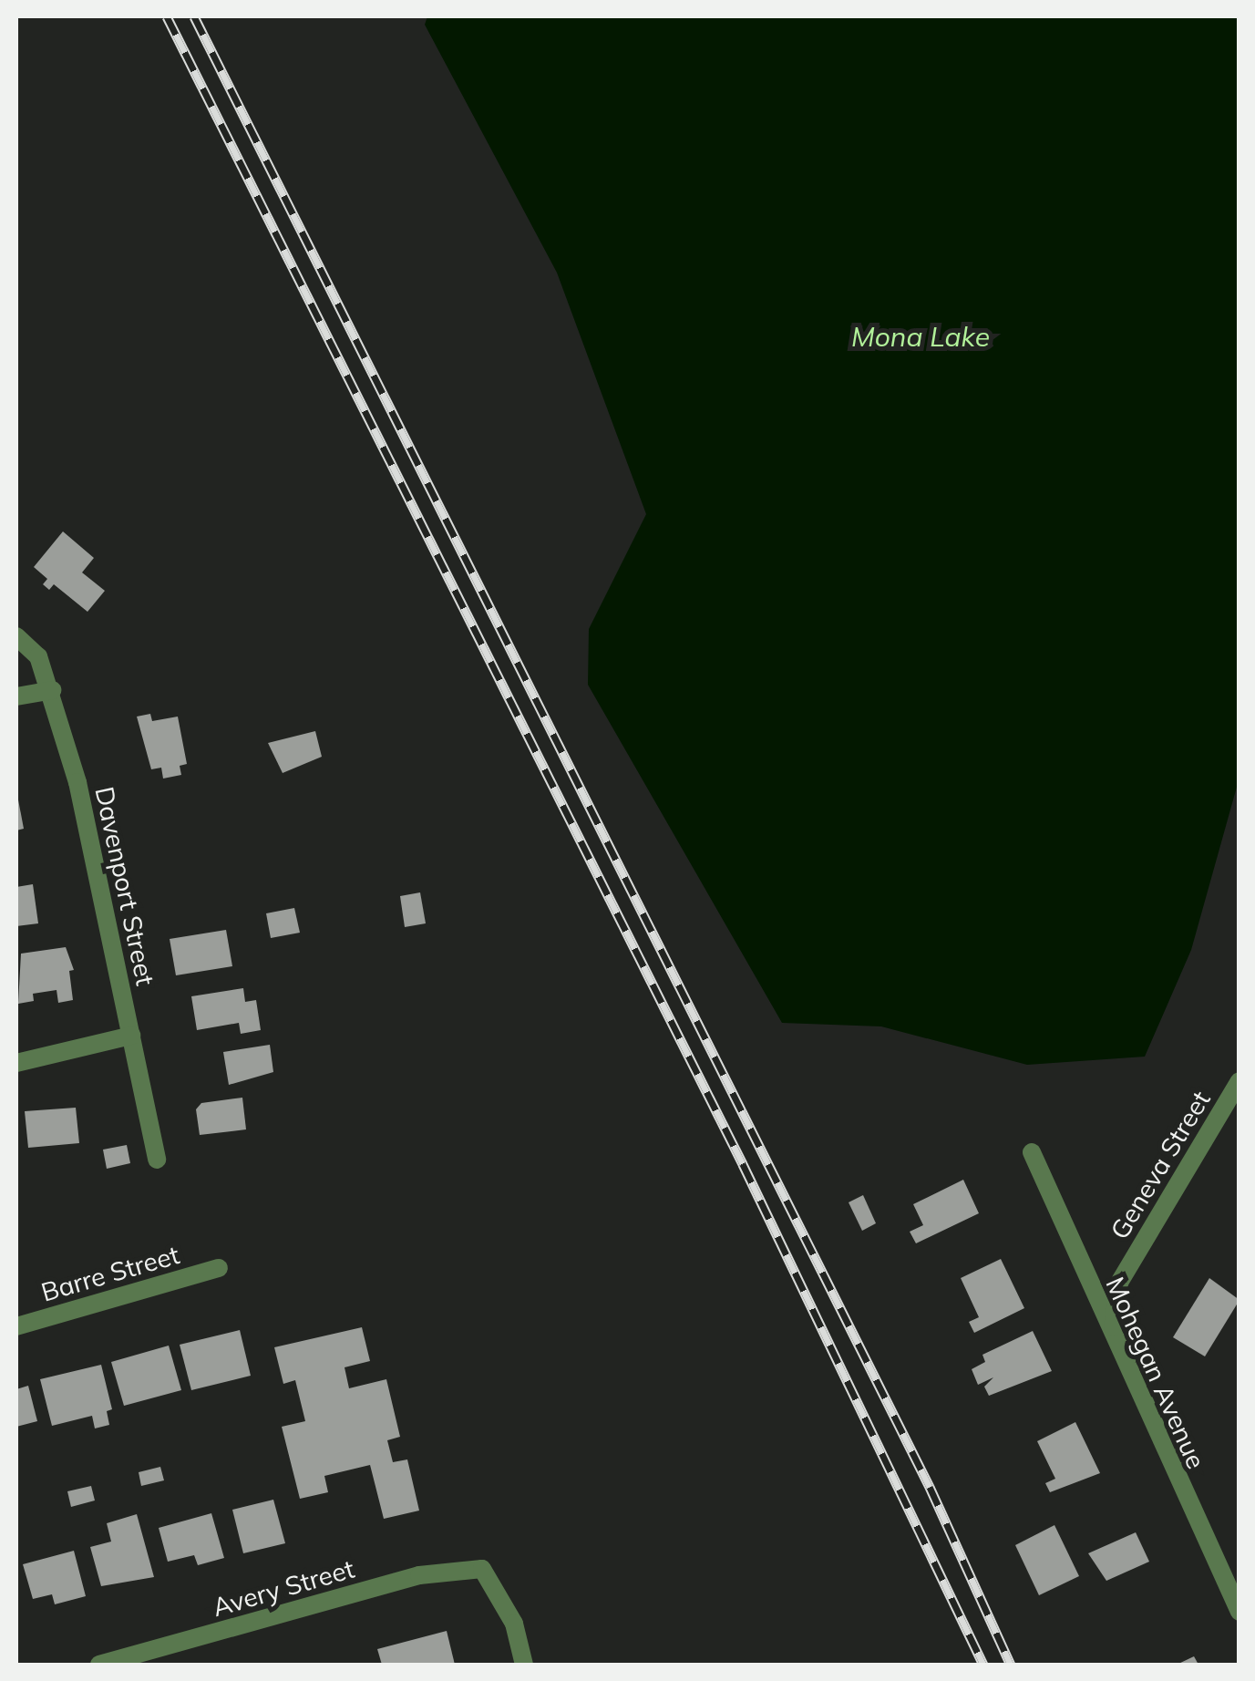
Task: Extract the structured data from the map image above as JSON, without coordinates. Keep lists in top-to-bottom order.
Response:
{
  "streets": {
    "street": [
      "Davenport Street",
      "Geneva Street",
      "Barre Street",
      "Mohegan Avenue",
      "Avery Street"
    ]
  },
  "crossings": [
    ["Geneva Street", "Mohegan Avenue"]
  ],
  "water": ["Mona Lake"]
}
